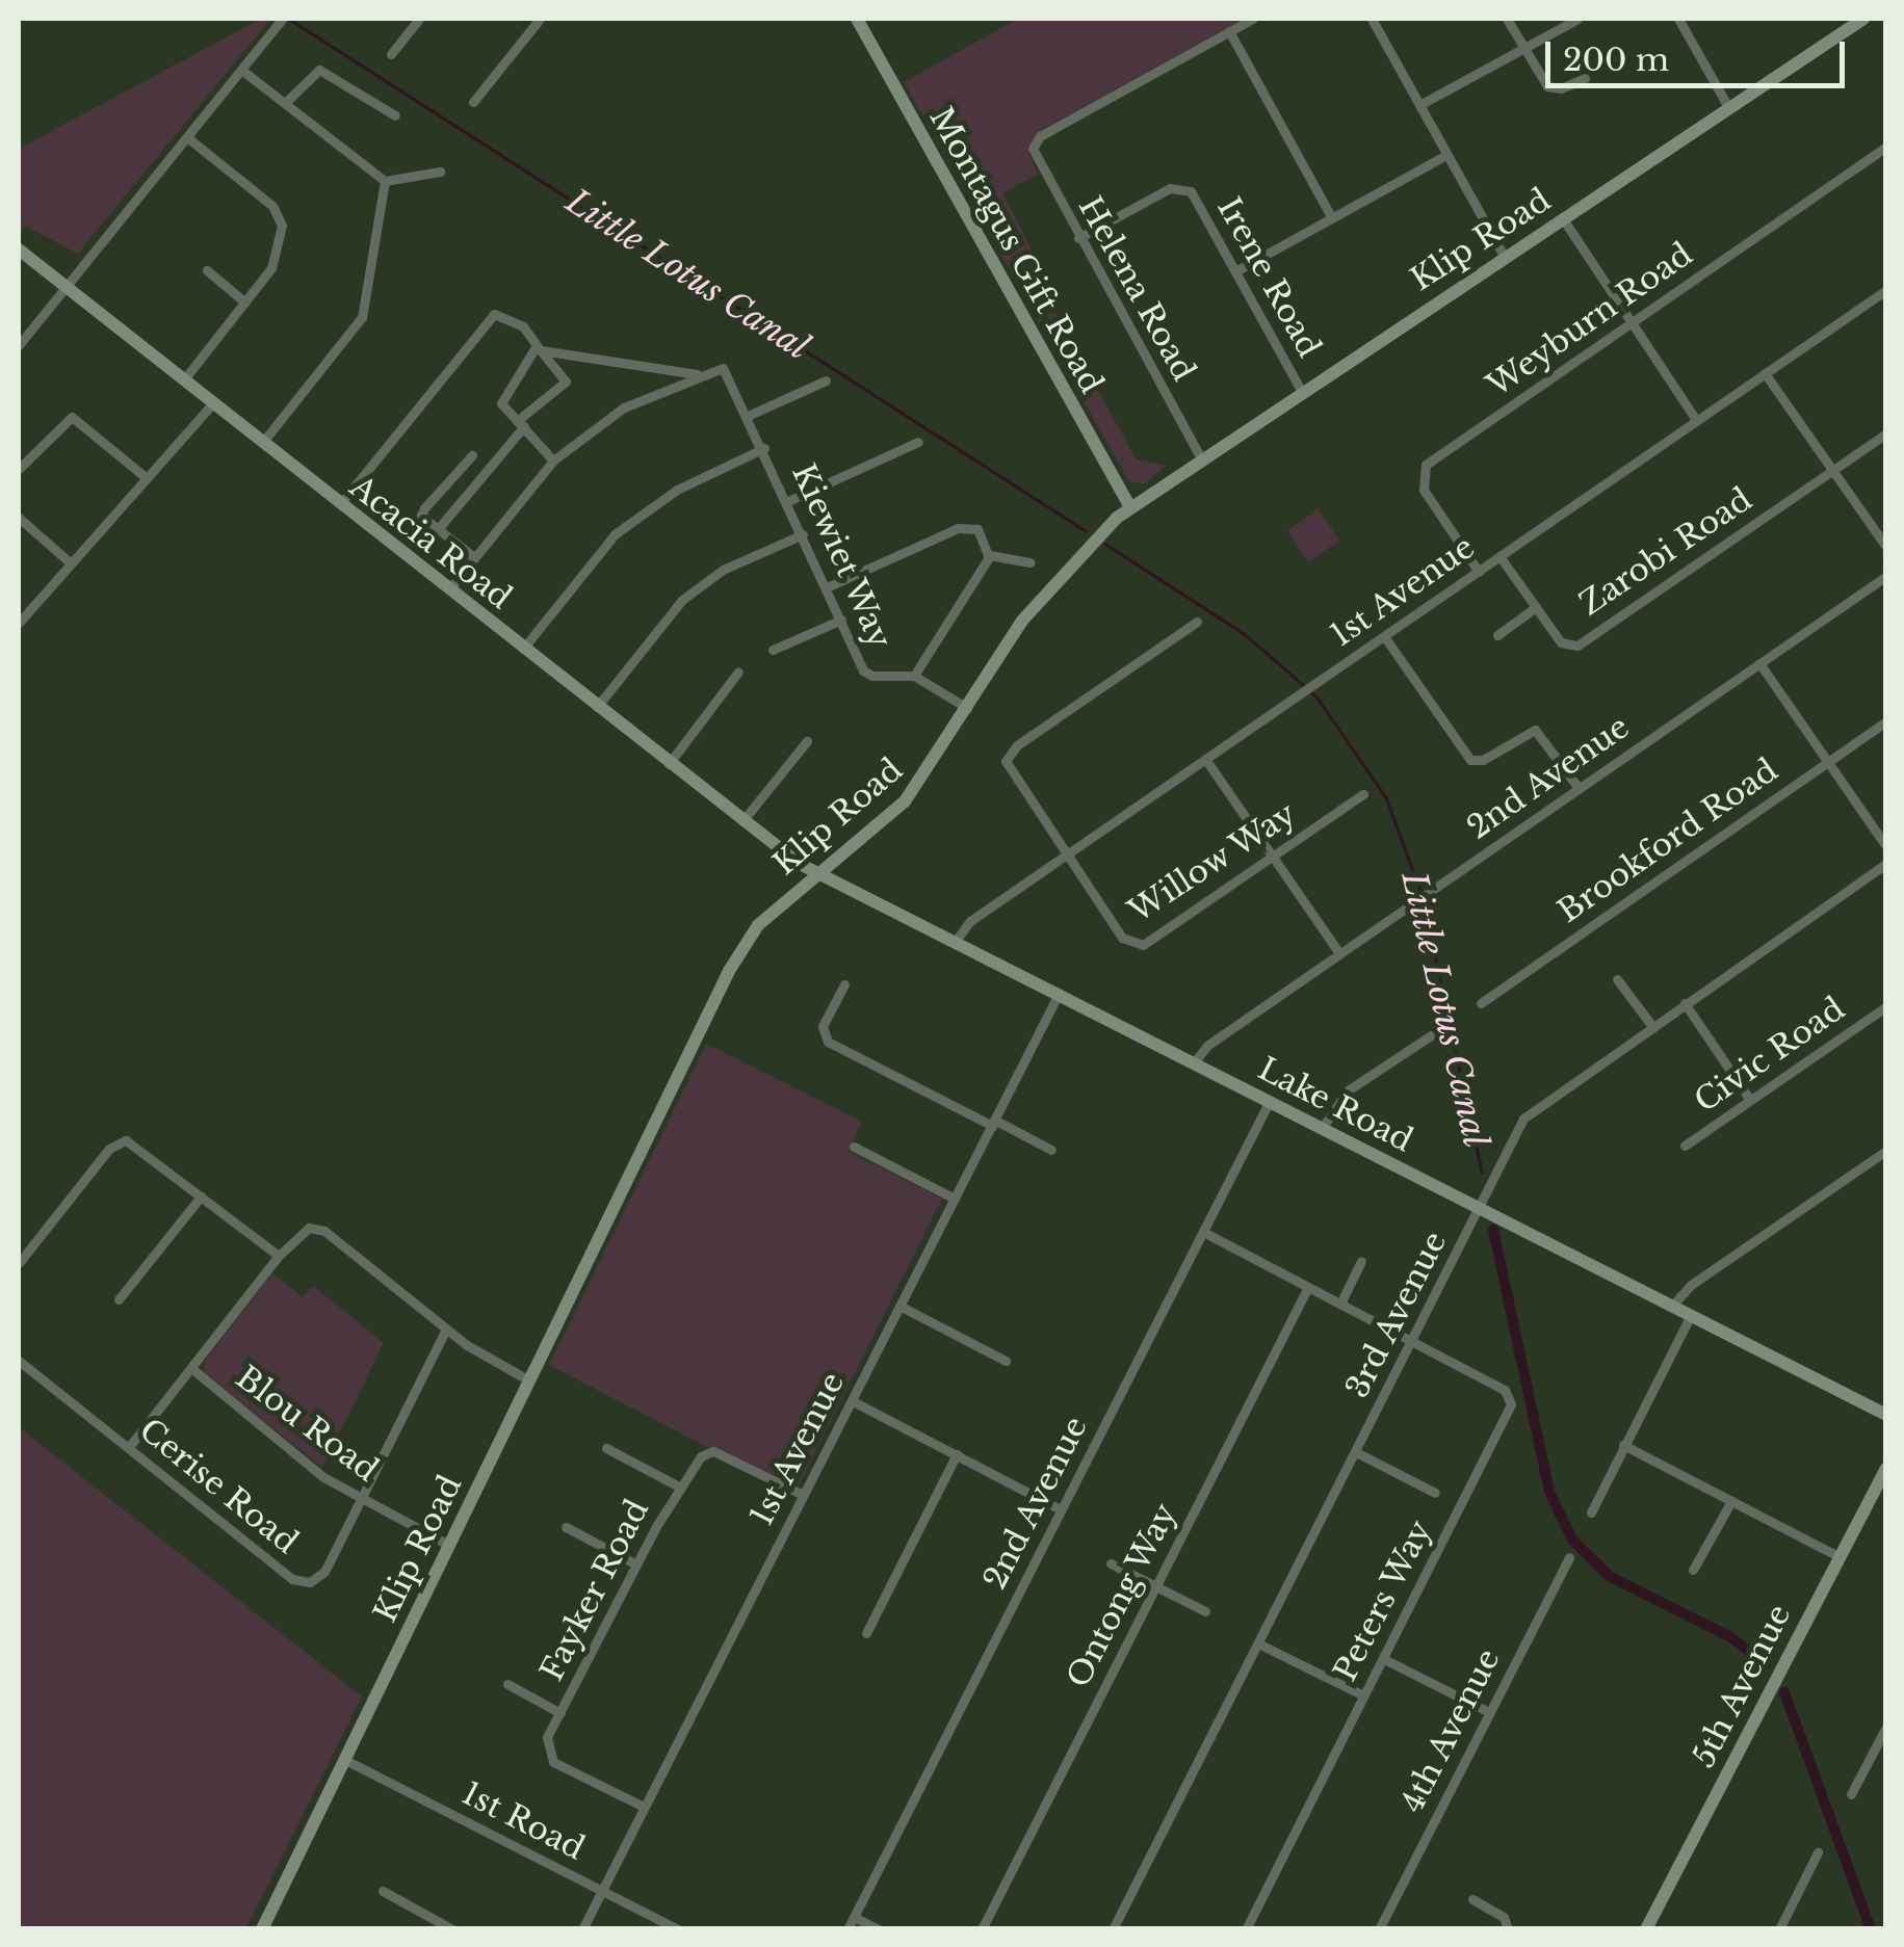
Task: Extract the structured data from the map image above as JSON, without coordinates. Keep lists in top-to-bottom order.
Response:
{
  "streets": {
    "street": [
      "Klip Road",
      "Montagus Gift Road",
      "Irene Road",
      "Helena Road",
      "Weyburn Road",
      "Acacia Road",
      "Zarobi Road",
      "Kiewiet Way",
      "1st Avenue",
      "2nd Avenue",
      "Brookford Road",
      "Willow Way",
      "Civic Road",
      "Lake Road",
      "3rd Avenue",
      "Blou Road",
      "Cerise Road",
      "Fayker Road",
      "Ontong Way",
      "Peters Way",
      "5th Avenue",
      "4th Avenue",
      "1st Road"
    ]
  },
  "crossings": [
    ["Klip Road", "Montagus Gift Road"],
    ["Klip Road", "Irene Road"],
    ["Klip Road", "Helena Road"],
    ["Klip Road", "Acacia Road"],
    ["Klip Road", "Kiewiet Way"],
    ["Klip Road", "Lake Road"],
    ["Klip Road", "Blou Road"],
    ["Klip Road", "1st Road"],
    ["Irene Road", "Helena Road"],
    ["Weyburn Road", "1st Avenue"],
    ["Acacia Road", "Lake Road"],
    ["Zarobi Road", "1st Avenue"],
    ["1st Avenue", "Willow Way"],
    ["1st Avenue", "Lake Road"],
    ["1st Avenue", "Fayker Road"],
    ["1st Avenue", "1st Road"],
    ["2nd Avenue", "Lake Road"],
    ["Lake Road", "3rd Avenue"],
    ["3rd Avenue", "Peters Way"],
    ["Blou Road", "Cerise Road"]
  ],
  "water": ["Little Lotus Canal"],
  "scale_bar": "200 m"
}
